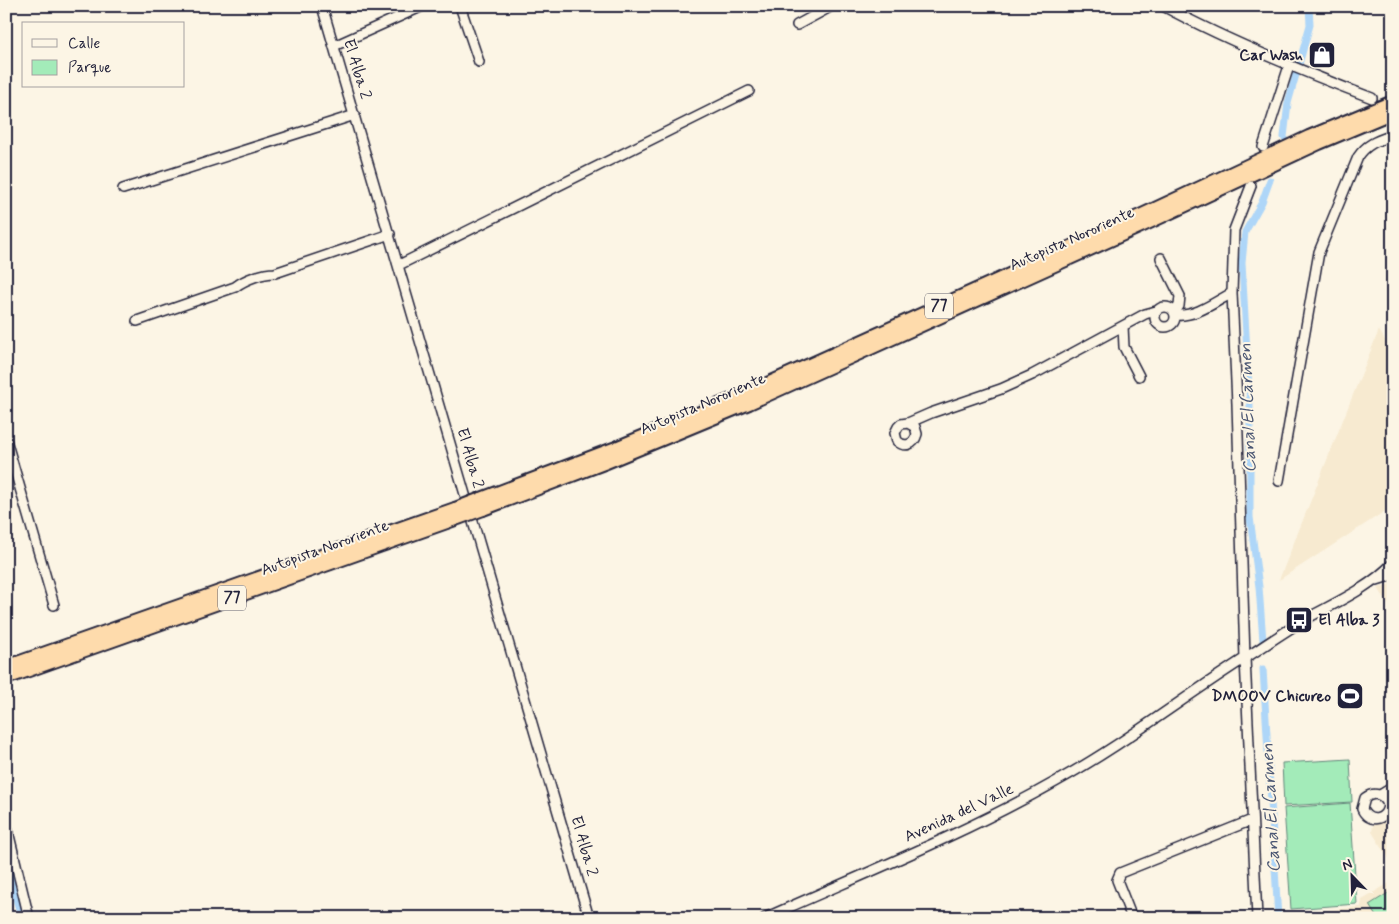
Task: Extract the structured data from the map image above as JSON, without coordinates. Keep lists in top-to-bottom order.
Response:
{
  "streets": {
    "highway": ["Autopista Nororiente", "77"],
    "street": ["El Alba 2", "Avenida del Valle"]
  },
  "water": ["Canal El Carmen"],
  "places": {
    "shop": ["Car Wash"],
    "bus stop": ["El Alba 3"],
    "sports": ["DMOOV Chicureo"]
  },
  "legend": ["Calle", "Parque"],
  "north": "top left"
}
